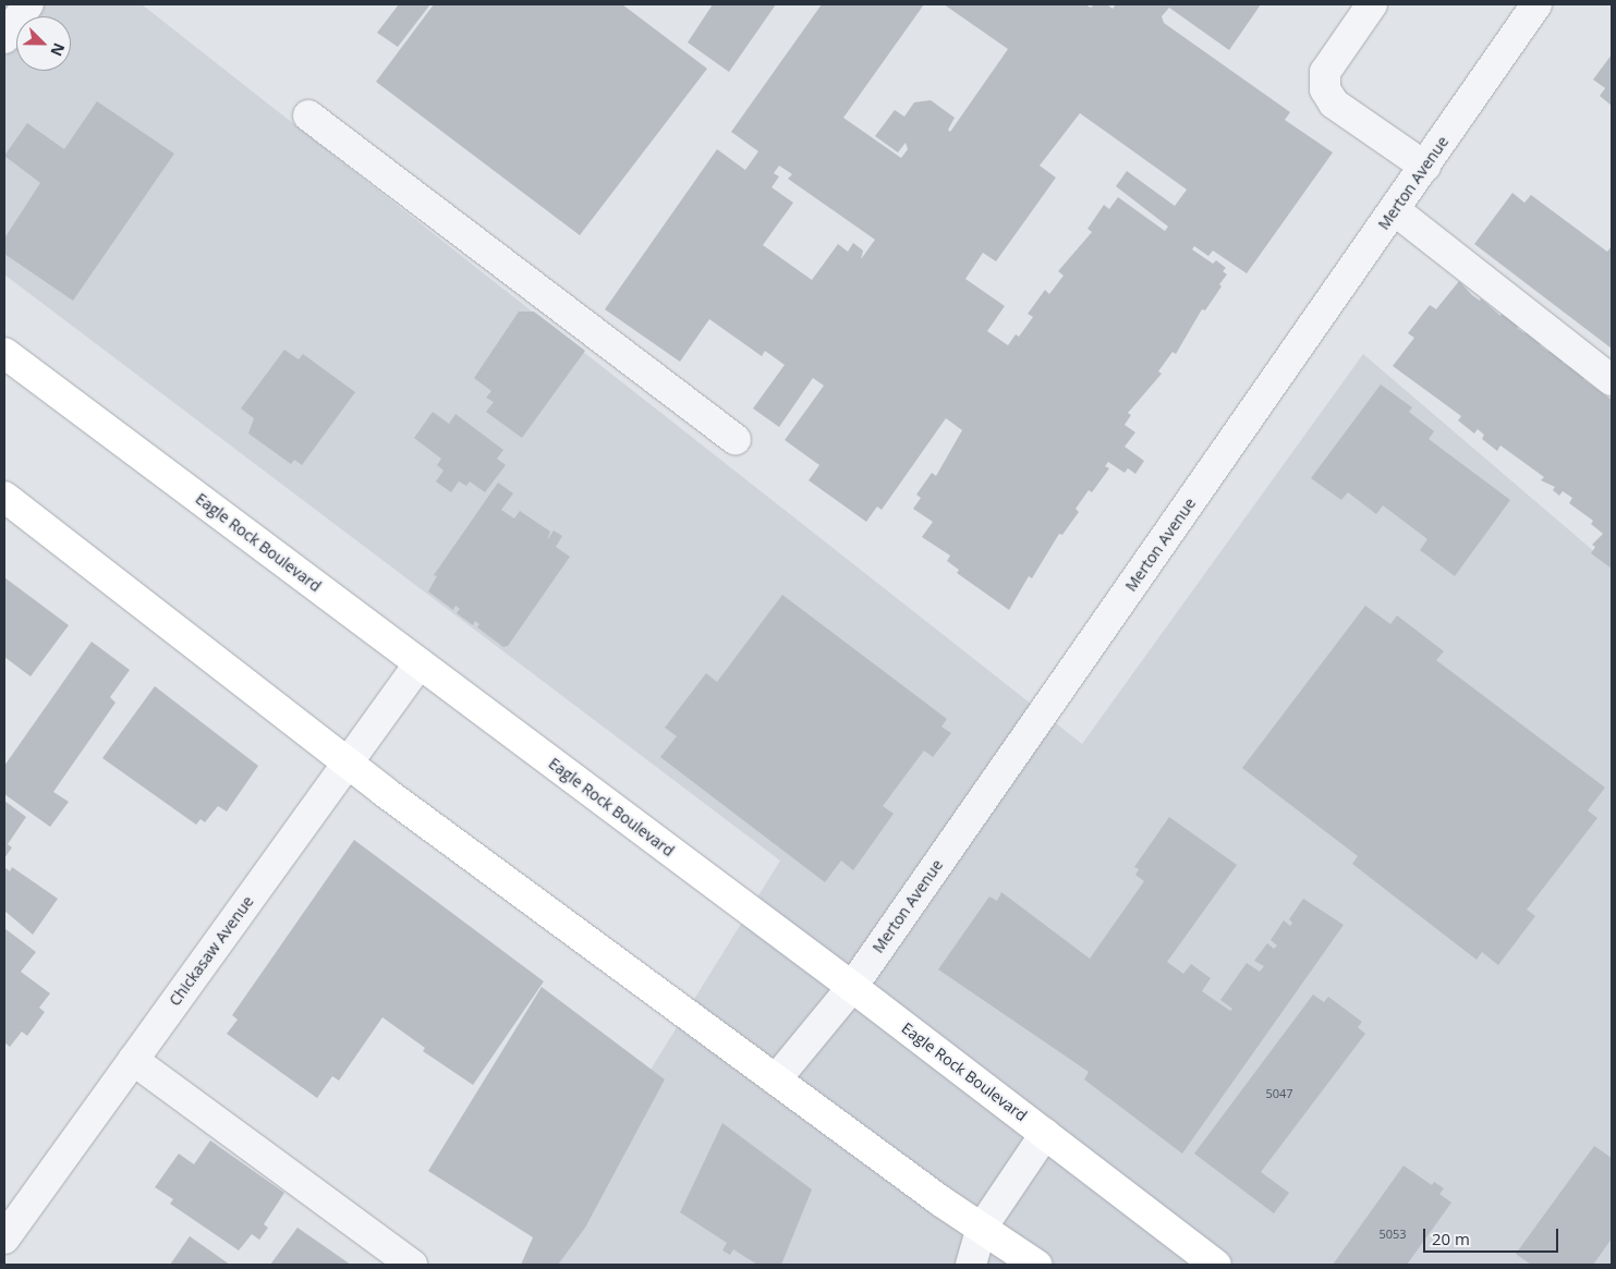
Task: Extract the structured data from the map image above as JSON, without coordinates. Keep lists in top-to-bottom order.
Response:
{
  "streets": {
    "main road": ["Eagle Rock Boulevard"],
    "street": ["Merton Avenue", "Chickasaw Avenue"]
  },
  "crossings": [
    ["Merton Avenue", "Eagle Rock Boulevard"],
    ["Eagle Rock Boulevard", "Chickasaw Avenue"]
  ],
  "house_numbers": ["5047", "5053"],
  "scale_bar": "20 m",
  "north": "bottom right"
}
